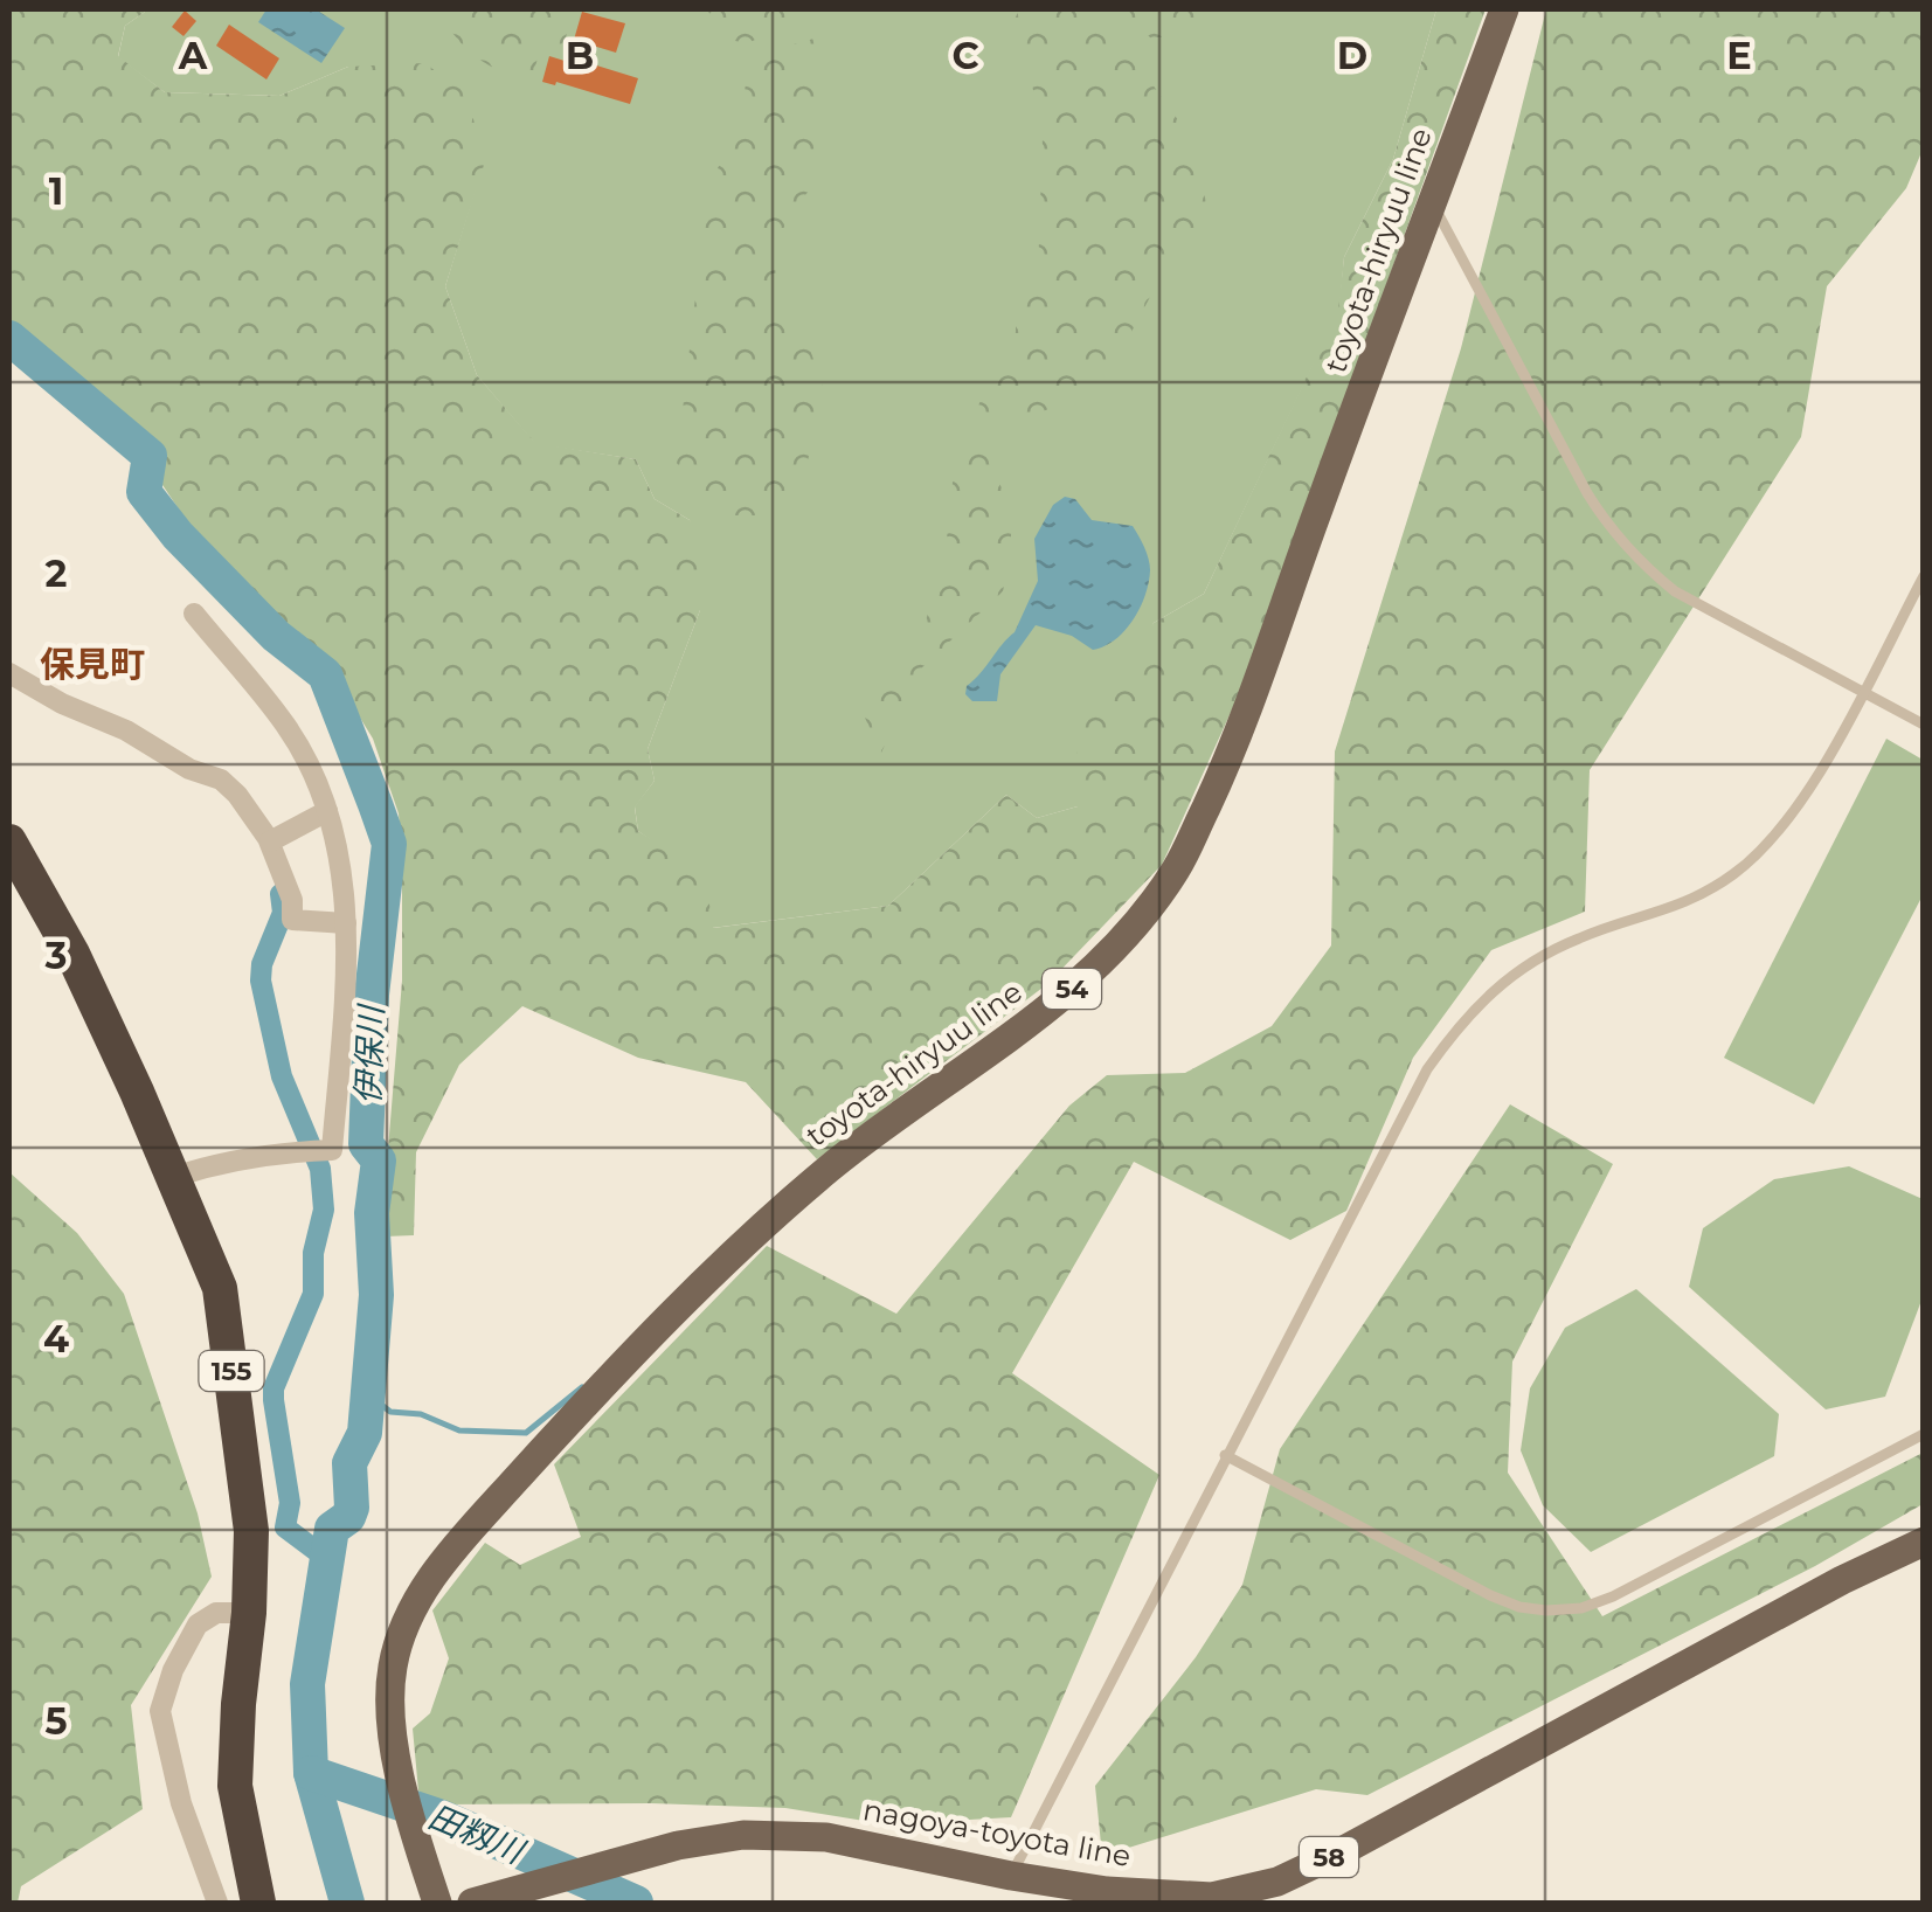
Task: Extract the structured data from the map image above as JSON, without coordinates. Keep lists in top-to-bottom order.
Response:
{
  "streets": {
    "highway": ["155"],
    "main road": [
      "toyota-hiryuu line",
      "54",
      "nagoya-toyota line",
      "58"
    ]
  },
  "districts": ["保見町"],
  "water": ["伊保川", "田籾川"],
  "grid": {
    "columns": [
      "A",
      "B",
      "C",
      "D",
      "E"
    ],
    "rows": [
      "1",
      "2",
      "3",
      "4",
      "5"
    ]
  }
}
